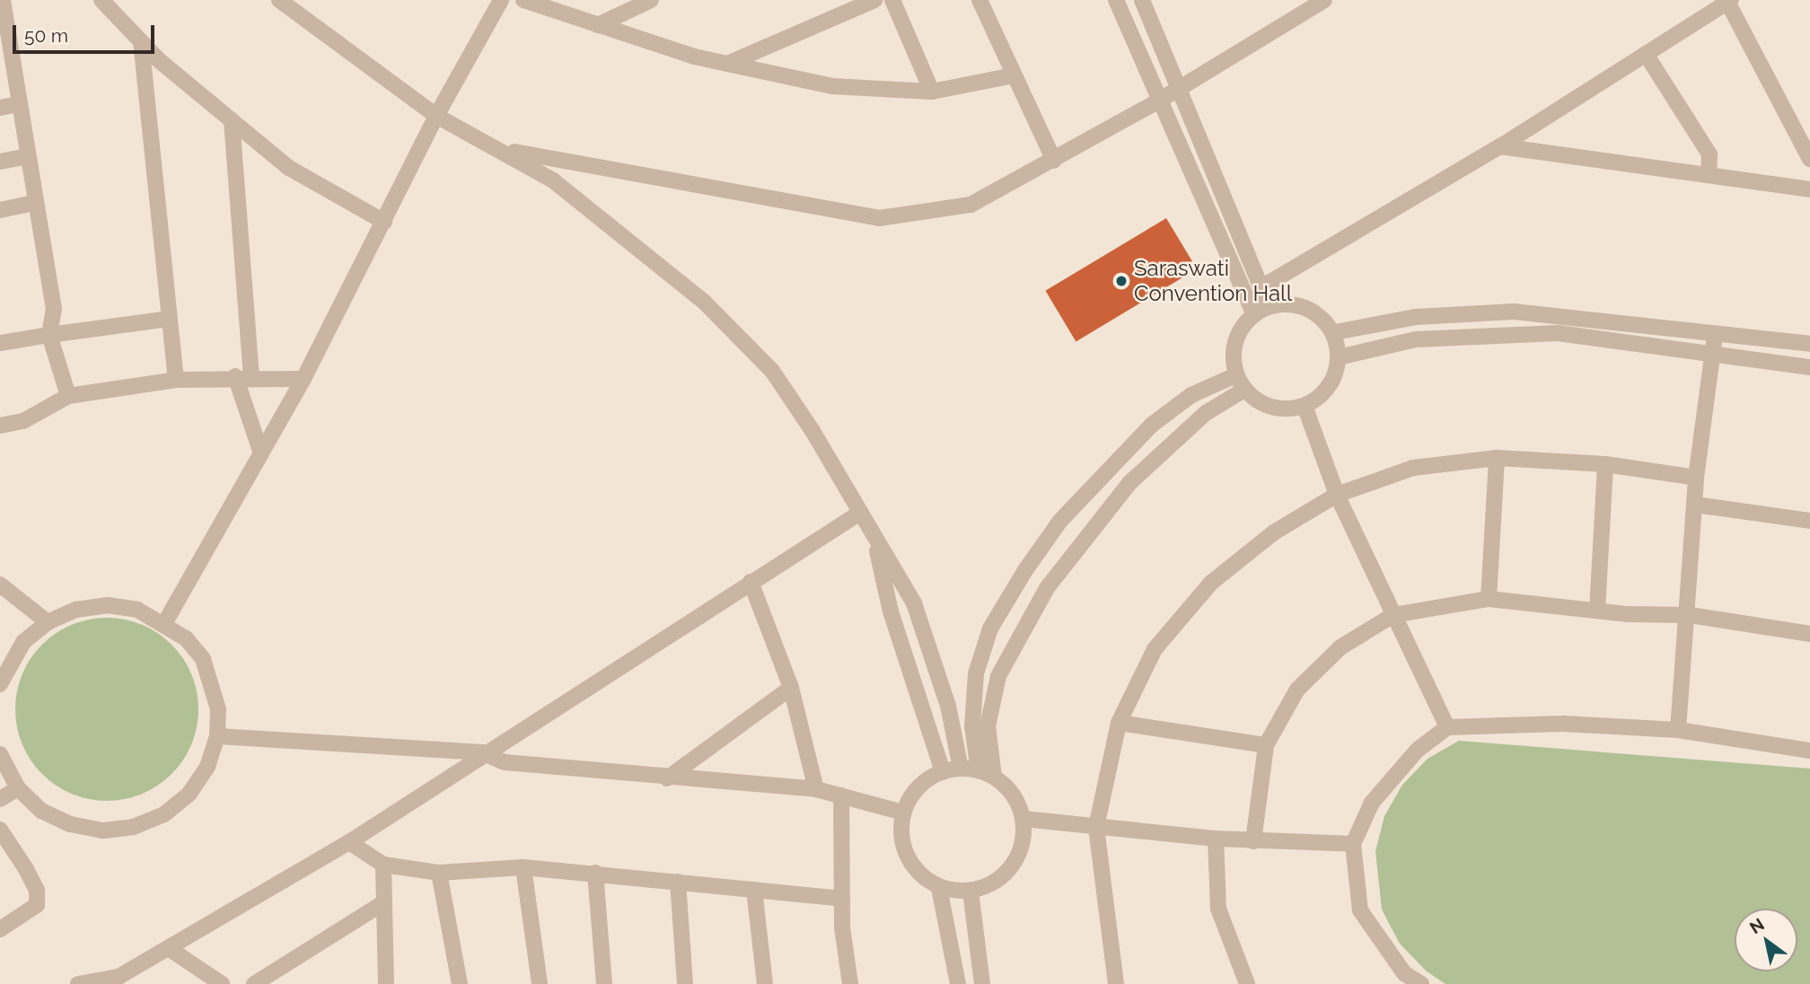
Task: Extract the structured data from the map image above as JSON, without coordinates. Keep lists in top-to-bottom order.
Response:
{
  "places": ["Saraswati Convention Hall"],
  "scale_bar": "50 m",
  "north": "top left"
}
